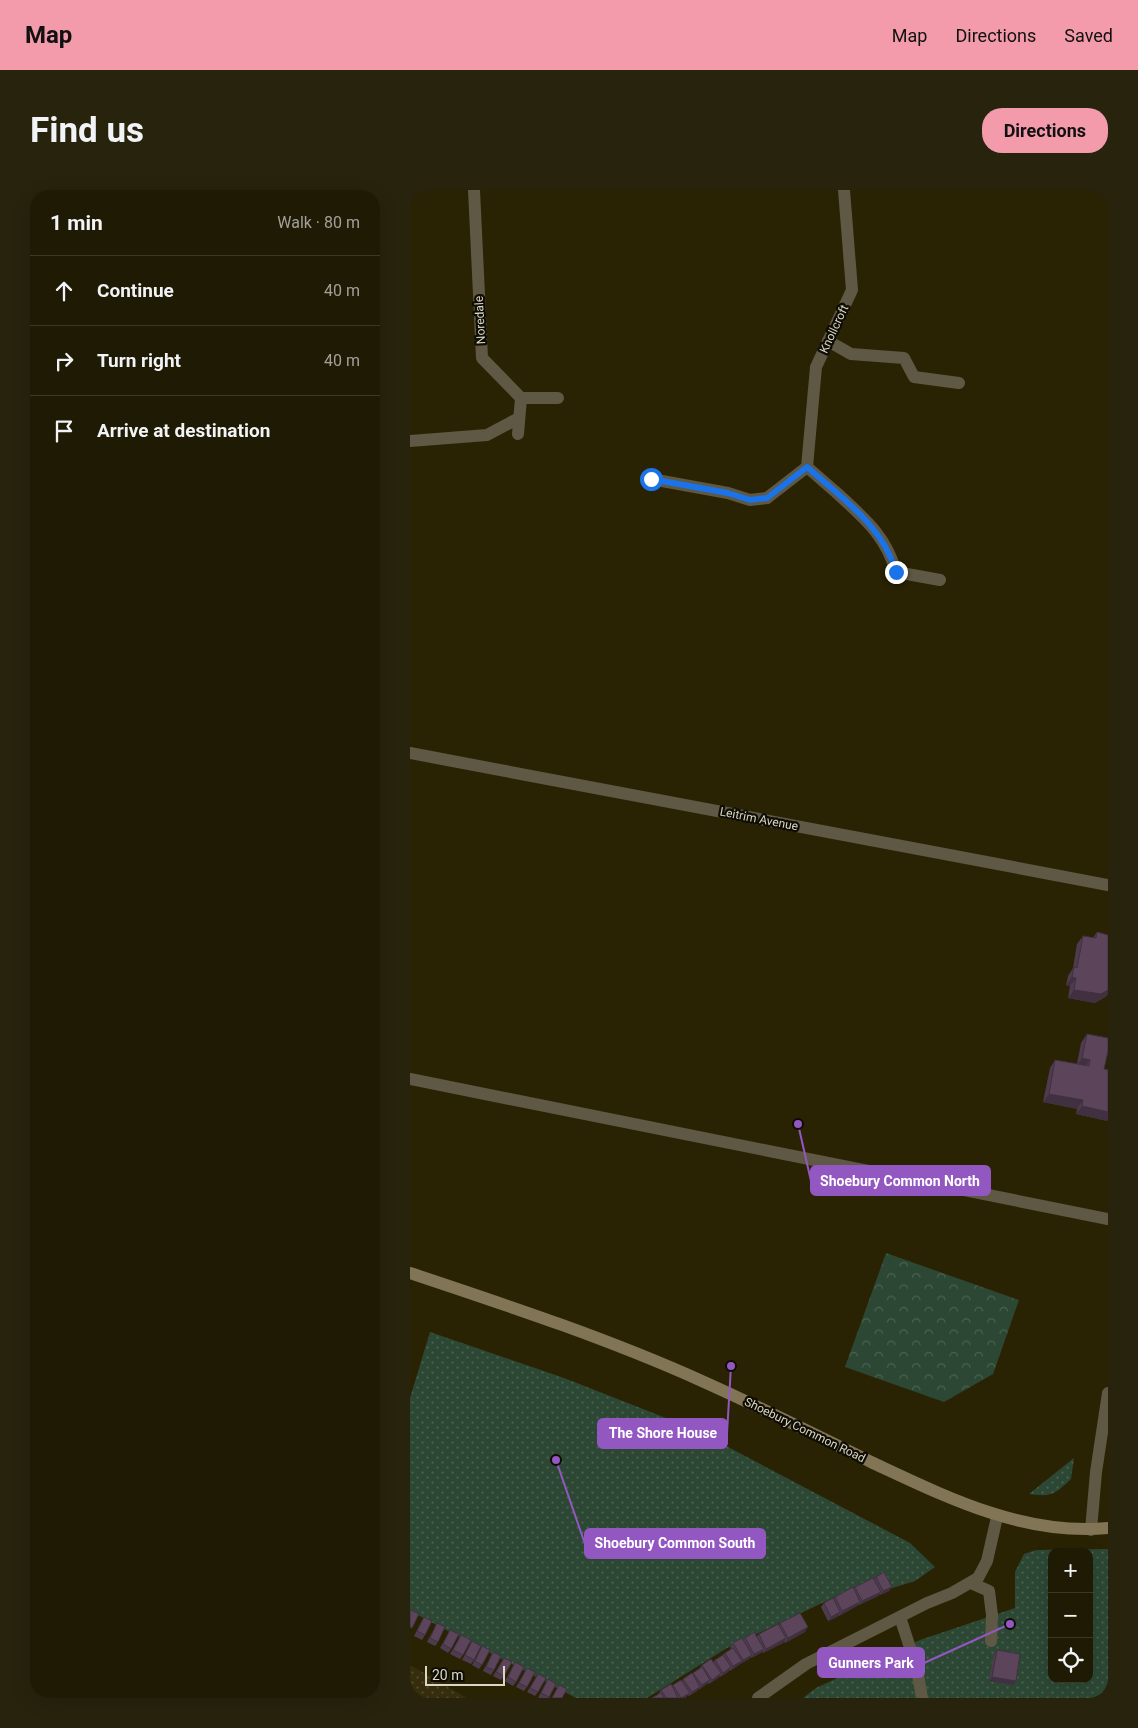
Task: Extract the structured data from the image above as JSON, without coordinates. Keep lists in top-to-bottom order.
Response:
{
  "streets": {
    "main road": ["Shoebury Common Road"],
    "street": ["Noredale", "Knollcroft", "Leitrim Avenue"]
  },
  "places": [
    "Shoebury Common North",
    "The Shore House",
    "Shoebury Common South",
    "Gunners Park"
  ],
  "scale_bar": "20 m",
  "page": {
    "header": "Map",
    "nav": ["Map", "Directions", "Saved"],
    "buttons": "Directions",
    "title": "Find us",
    "heading": ["1 min", "Walk · 80 m"],
    "list": [
      ["Continue", "40 m"],
      ["Turn right", "40 m"],
      "Arrive at destination"
    ],
    "map_buttons": ["+", "−"],
    "scale": "20 m"
  }
}
